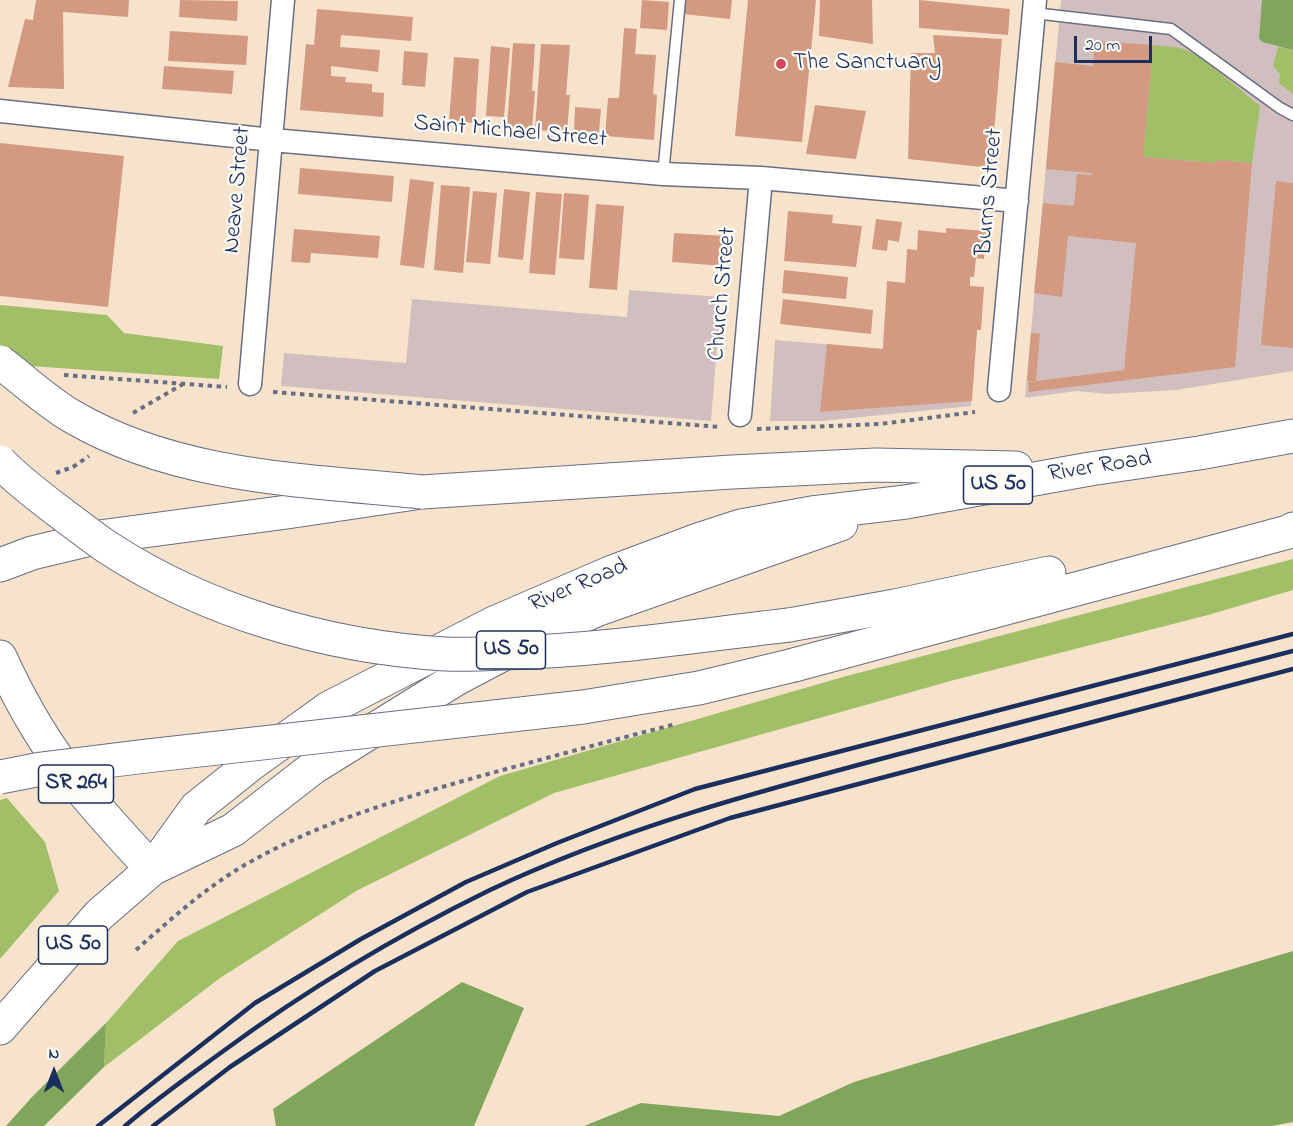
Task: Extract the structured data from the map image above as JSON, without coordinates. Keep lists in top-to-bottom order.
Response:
{
  "streets": {
    "main road": ["River Road", "US 50", "SR 264"],
    "street": [
      "Saint Michael Street",
      "Neave Street",
      "Burns Street",
      "Church Street"
    ]
  },
  "crossings": [
    ["Saint Michael Street", "Neave Street"],
    ["Saint Michael Street", "Burns Street"],
    ["Saint Michael Street", "Church Street"],
    ["River Road", "SR 264"]
  ],
  "places": ["The Sanctuary"],
  "scale_bar": "20 m",
  "north": "top"
}
